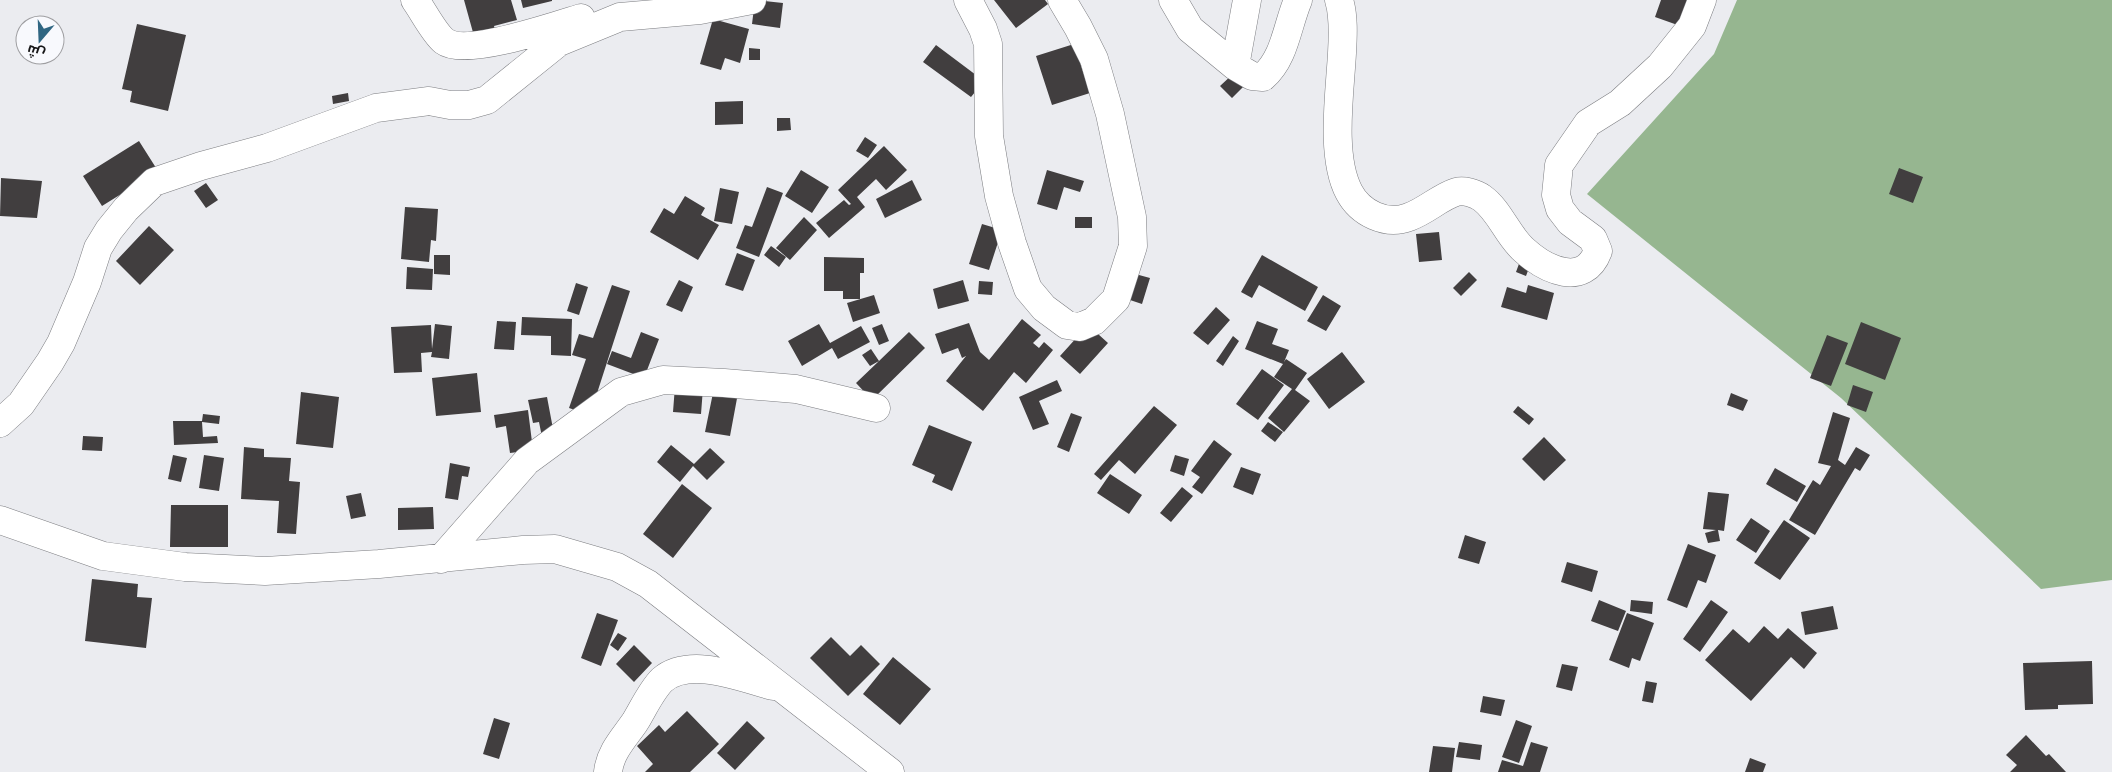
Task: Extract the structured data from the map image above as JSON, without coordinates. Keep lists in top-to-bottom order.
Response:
{
  "north": "bottom"
}
